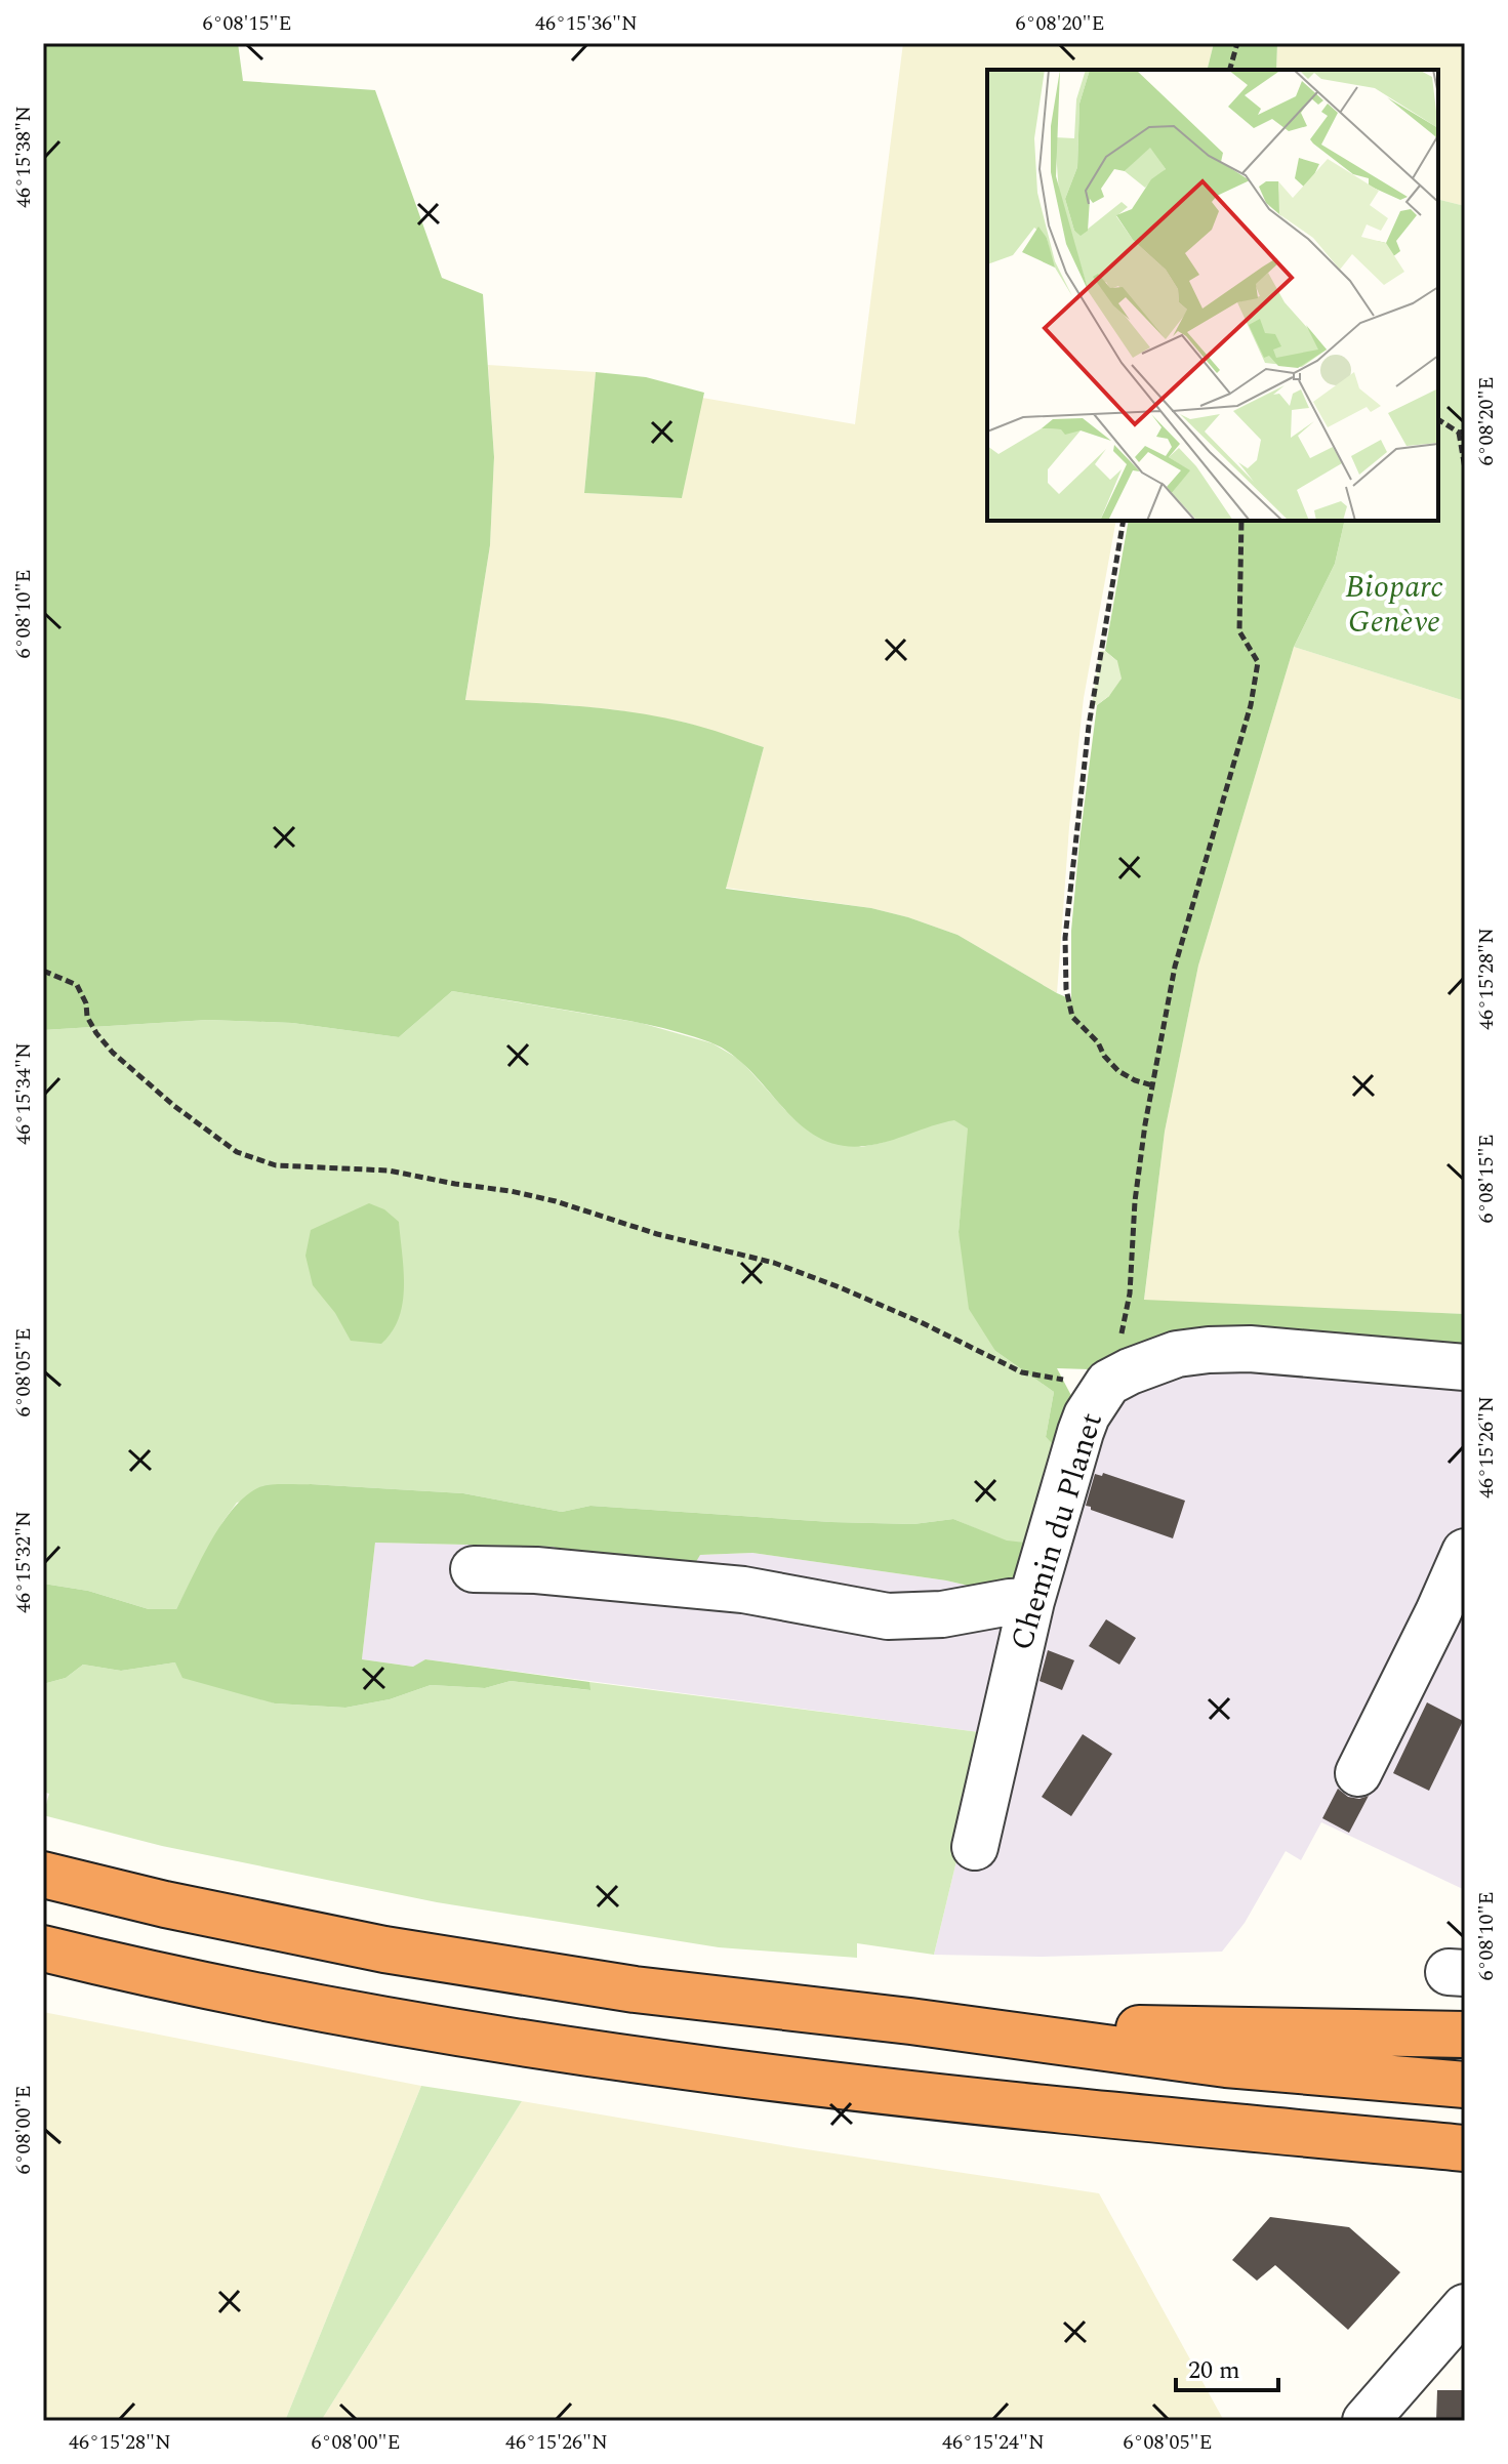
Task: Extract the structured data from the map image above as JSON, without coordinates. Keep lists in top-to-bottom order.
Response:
{
  "streets": {
    "street": ["Chemin du Planet"]
  },
  "parks": ["Bioparc Genève"],
  "scale_bar": "20 m",
  "coordinates": [
    "6°08'15\"E",
    "46°15'36\"N",
    "6°08'20\"E",
    "46°15'38\"N",
    "6°08'10\"E",
    "46°15'28\"N",
    "46°15'34\"N",
    "6°08'05\"E",
    "46°15'26\"N",
    "46°15'32\"N",
    "6°08'00\"E",
    "46°15'24\"N"
  ]
}
